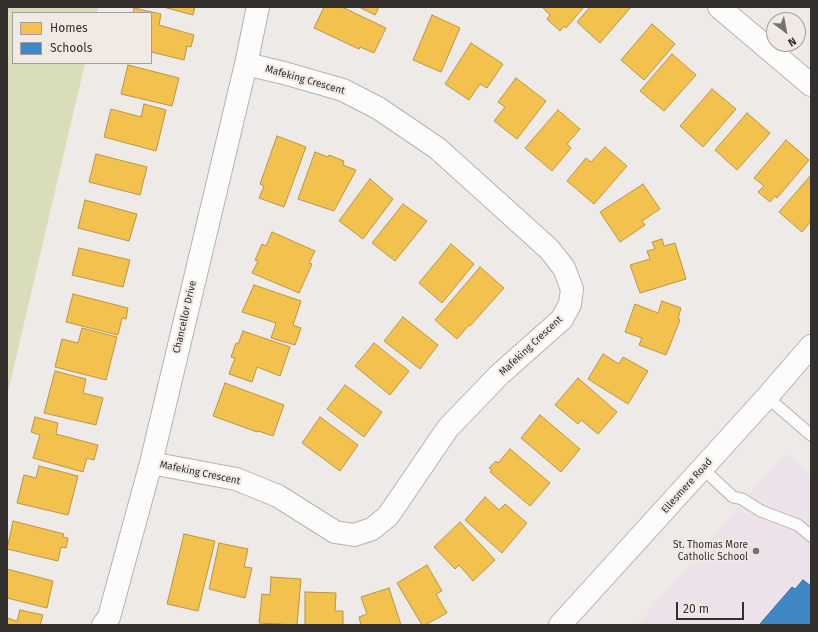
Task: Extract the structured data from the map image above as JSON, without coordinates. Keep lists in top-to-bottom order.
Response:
{
  "streets": {
    "street": ["Mafeking Crescent", "Chancellor Drive", "Ellesmere Road"]
  },
  "crossings": [
    ["Mafeking Crescent", "Chancellor Drive"]
  ],
  "places": ["St. Thomas More Catholic School"],
  "legend": ["Homes", "Schools"],
  "scale_bar": "20 m",
  "north": "bottom right"
}
